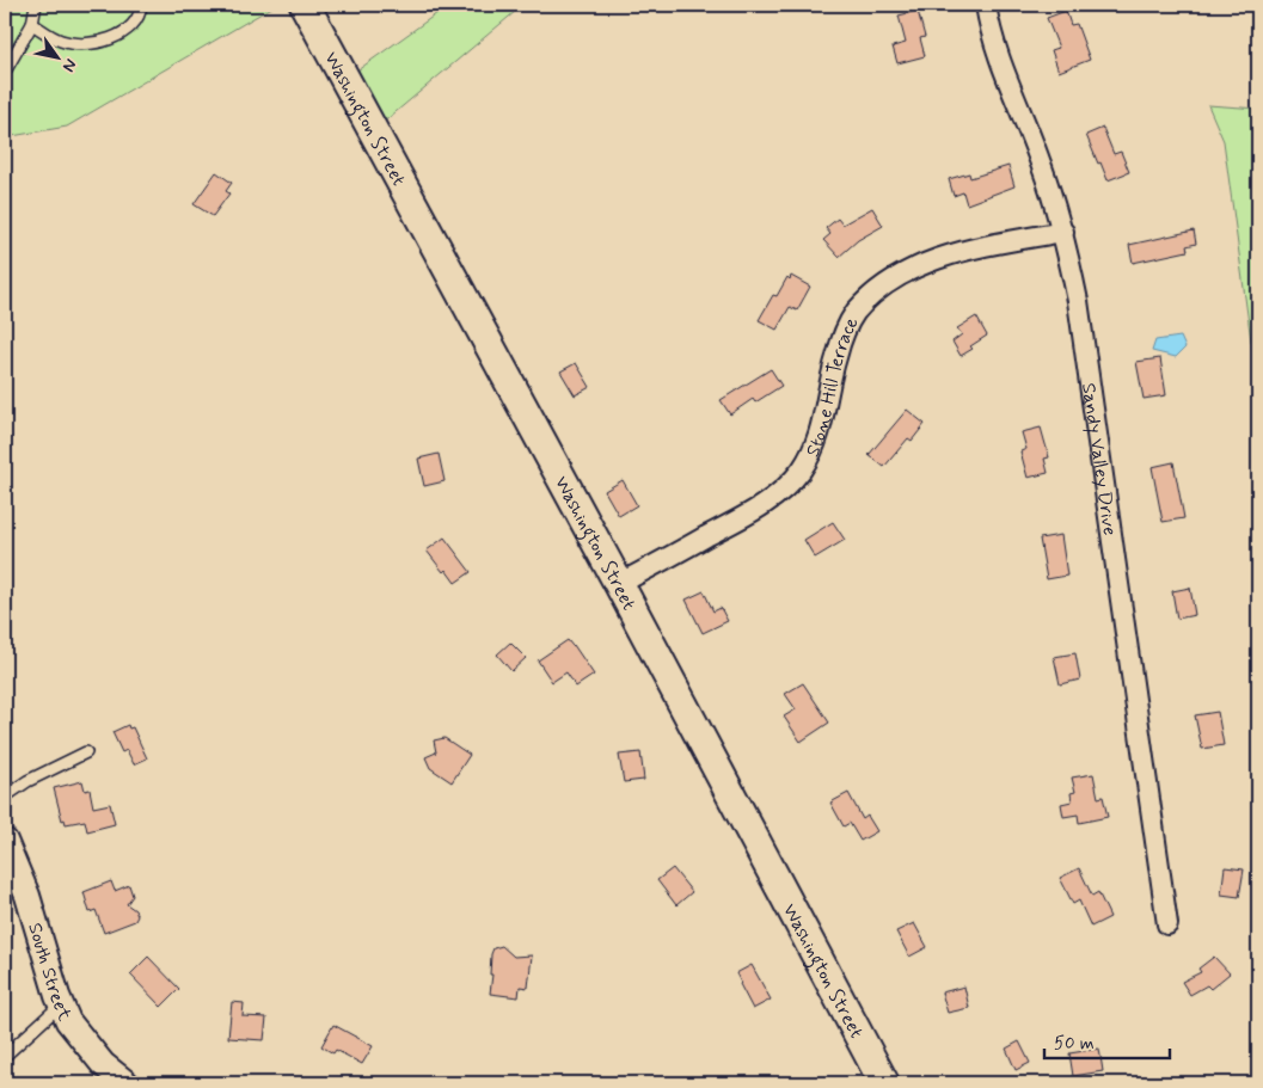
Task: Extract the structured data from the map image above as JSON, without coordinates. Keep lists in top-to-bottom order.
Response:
{
  "streets": {
    "main road": ["Washington Street"],
    "street": ["Stone Hill Terrace", "Sandy Valley Drive", "South Street"]
  },
  "crossings": [
    ["Washington Street", "Stone Hill Terrace"],
    ["Stone Hill Terrace", "Sandy Valley Drive"]
  ],
  "scale_bar": "50 m",
  "north": "bottom right"
}
